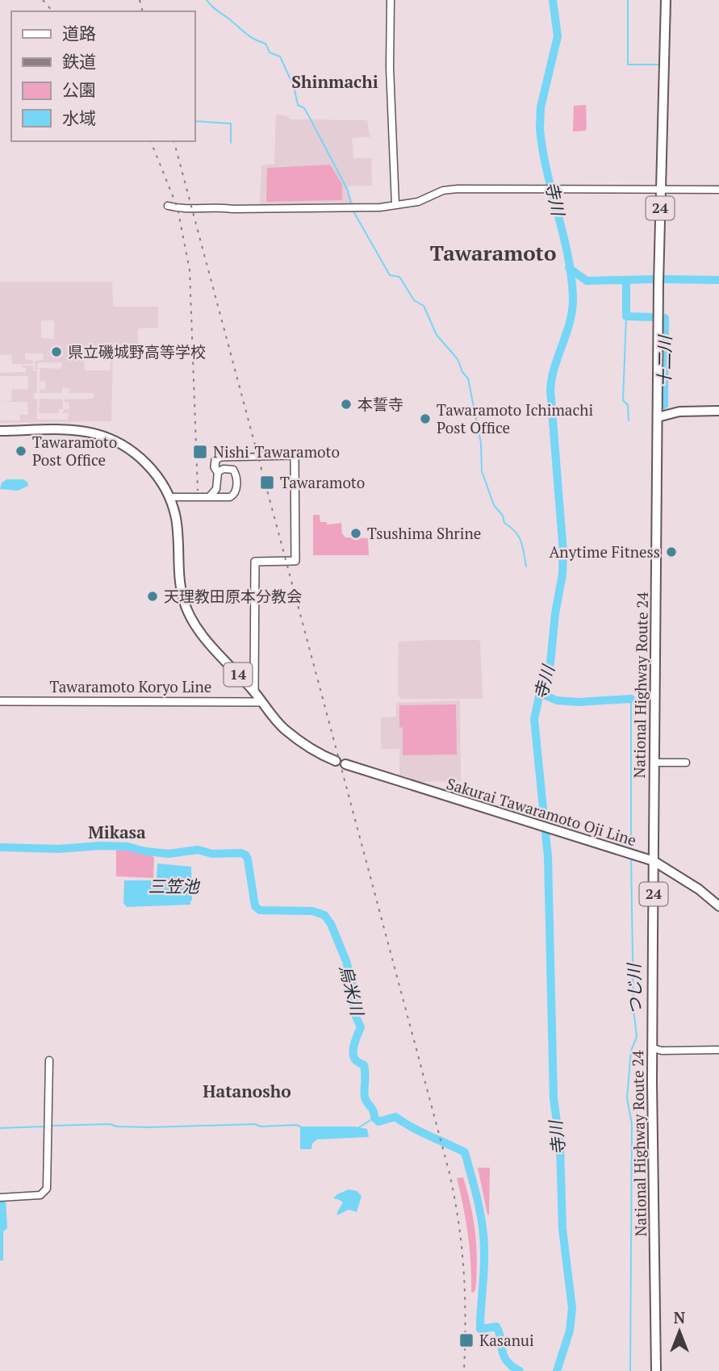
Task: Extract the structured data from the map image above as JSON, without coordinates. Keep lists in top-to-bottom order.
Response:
{
  "streets": {
    "main road": [
      "24",
      "14",
      "National Highway Route 24",
      "Tawaramoto Koryo Line",
      "Sakurai Tawaramoto Oji Line"
    ]
  },
  "crossings": [
    ["14", "Tawaramoto Koryo Line"],
    ["National Highway Route 24", "Sakurai Tawaramoto Oji Line"]
  ],
  "districts": [
    "Shinmachi",
    "Tawaramoto",
    "Mikasa",
    "Hatanosho"
  ],
  "water": [
    "寺川",
    "十二川",
    "三笠池",
    "つじ川",
    "烏米川"
  ],
  "places": {
    "other": [
      "県立磯城野高等学校",
      "本誓寺",
      "Tawaramoto Ichimachi Post Office",
      "Tawaramoto Post Office",
      "Tsushima Shrine",
      "Anytime Fitness",
      "天理教田原本分教会"
    ],
    "transit": ["Nishi-Tawaramoto", "Tawaramoto", "Kasanui"]
  },
  "legend": [
    "道路",
    "鉄道",
    "公園",
    "水域"
  ],
  "north": "top"
}
